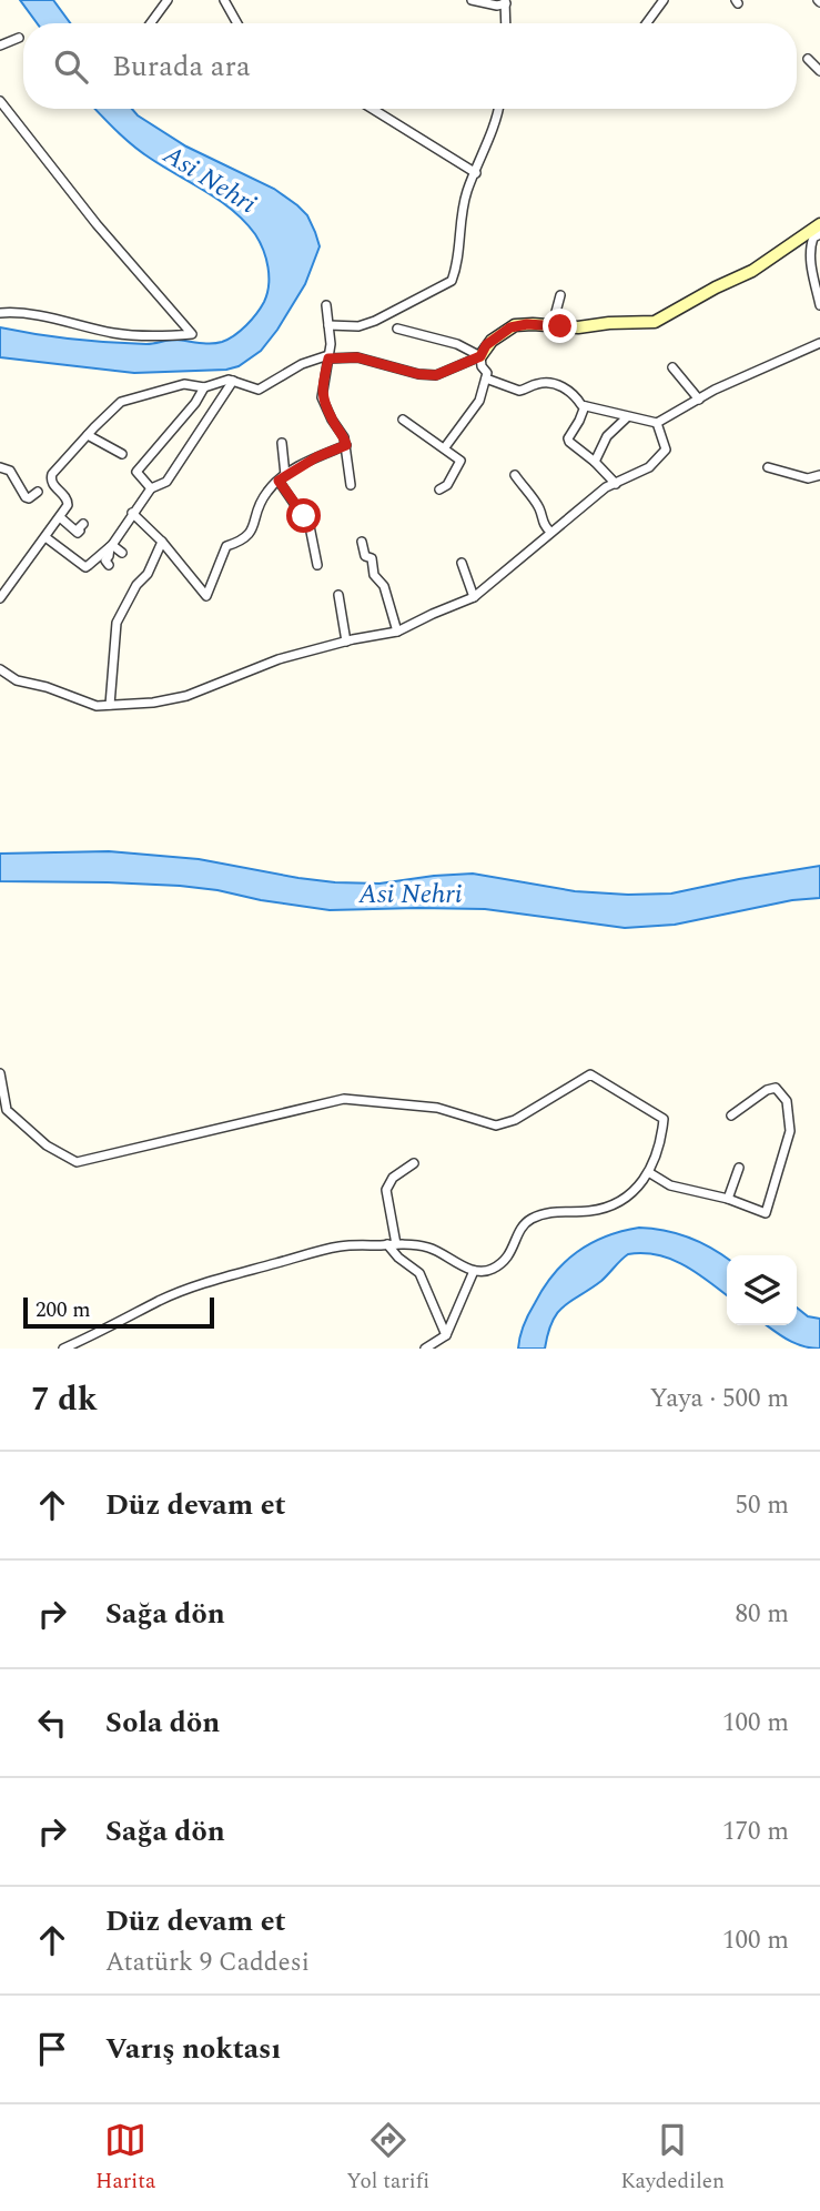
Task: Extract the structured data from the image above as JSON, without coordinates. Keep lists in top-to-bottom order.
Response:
{
  "water": ["Asi Nehri"],
  "scale_bar": "200 m",
  "page": {
    "search": "Burada ara",
    "scale": "200 m",
    "heading": ["7 dk", "Yaya · 500 m"],
    "list": [
      ["Düz devam et", "50 m"],
      ["Sağa dön", "80 m"],
      ["Sola dön", "100 m"],
      ["Sağa dön", "170 m"],
      ["Düz devam et", "Atatürk 9 Caddesi", "100 m"],
      "Varış noktası"
    ],
    "nav": ["Harita", "Yol tarifi", "Kaydedilen"]
  }
}
